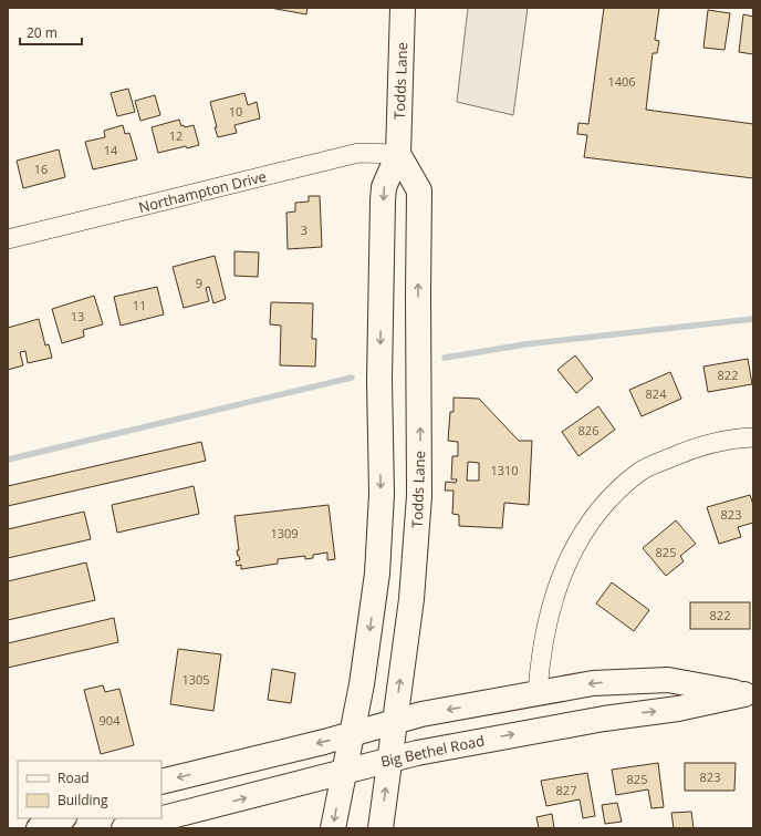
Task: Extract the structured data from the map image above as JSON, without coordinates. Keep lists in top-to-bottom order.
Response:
{
  "streets": {
    "main road": ["Todds Lane", "Big Bethel Road"],
    "street": ["Northampton Drive"]
  },
  "crossings": [
    ["Todds Lane", "Northampton Drive"],
    ["Todds Lane", "Big Bethel Road"]
  ],
  "house_numbers": [
    "1406",
    "10",
    "12",
    "14",
    "16",
    "3",
    "9",
    "11",
    "13",
    "822",
    "824",
    "826",
    "1310",
    "823",
    "1309",
    "825",
    "822",
    "1305",
    "904",
    "823",
    "825",
    "827"
  ],
  "legend": ["Road", "Building"],
  "scale_bar": "20 m"
}
